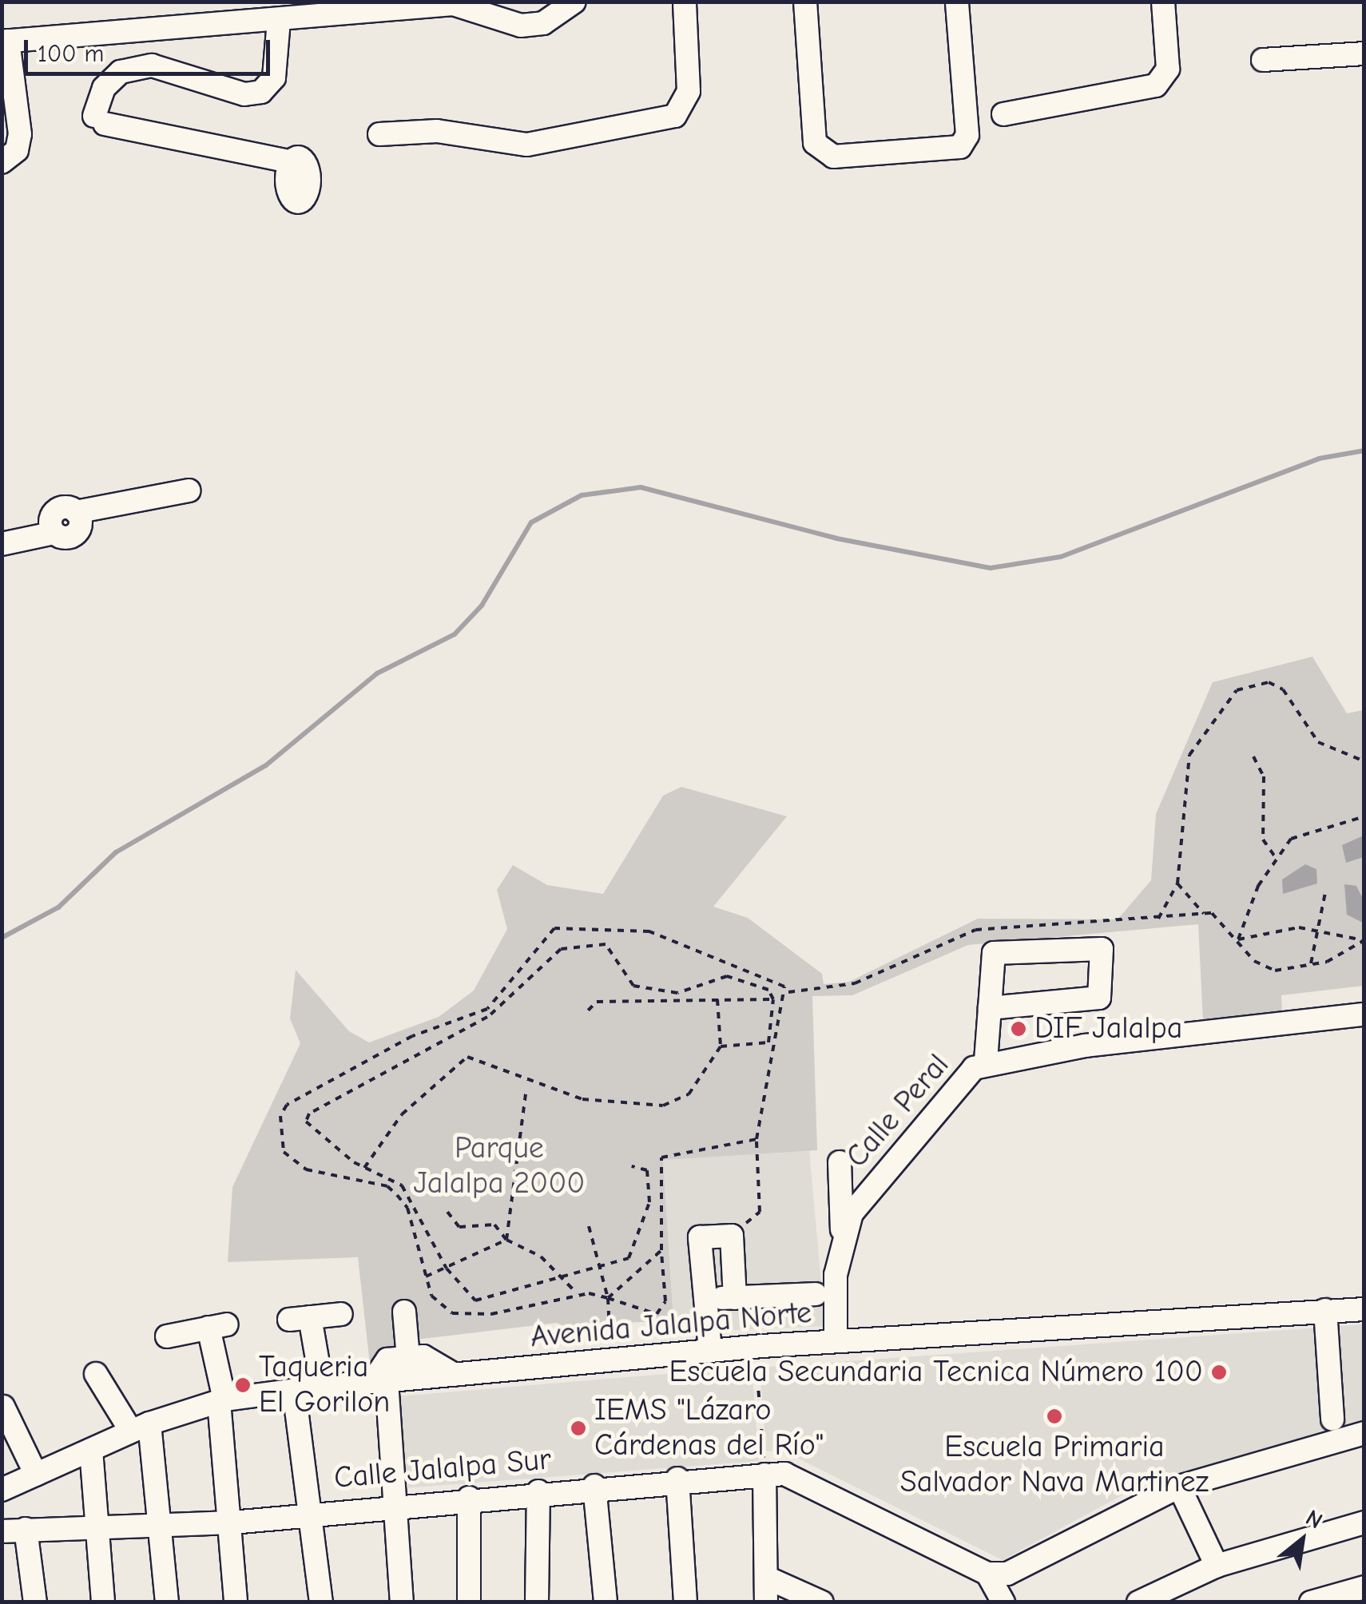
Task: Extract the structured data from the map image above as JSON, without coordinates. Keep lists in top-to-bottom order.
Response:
{
  "streets": {
    "street": ["Calle Peral", "Avenida Jalalpa Norte", "Calle Jalalpa Sur"]
  },
  "crossings": [
    ["Calle Peral", "Avenida Jalalpa Norte"]
  ],
  "parks": ["Parque Jalalpa 2000"],
  "places": [
    "DIF Jalalpa",
    "Escuela Secundaria Tecnica Número 100",
    "Taqueria El Gorilon",
    "Escuela Primaria Salvador Nava Martinez",
    "IEMS \"Lázaro Cárdenas del Río\""
  ],
  "scale_bar": "100 m",
  "north": "top right"
}
